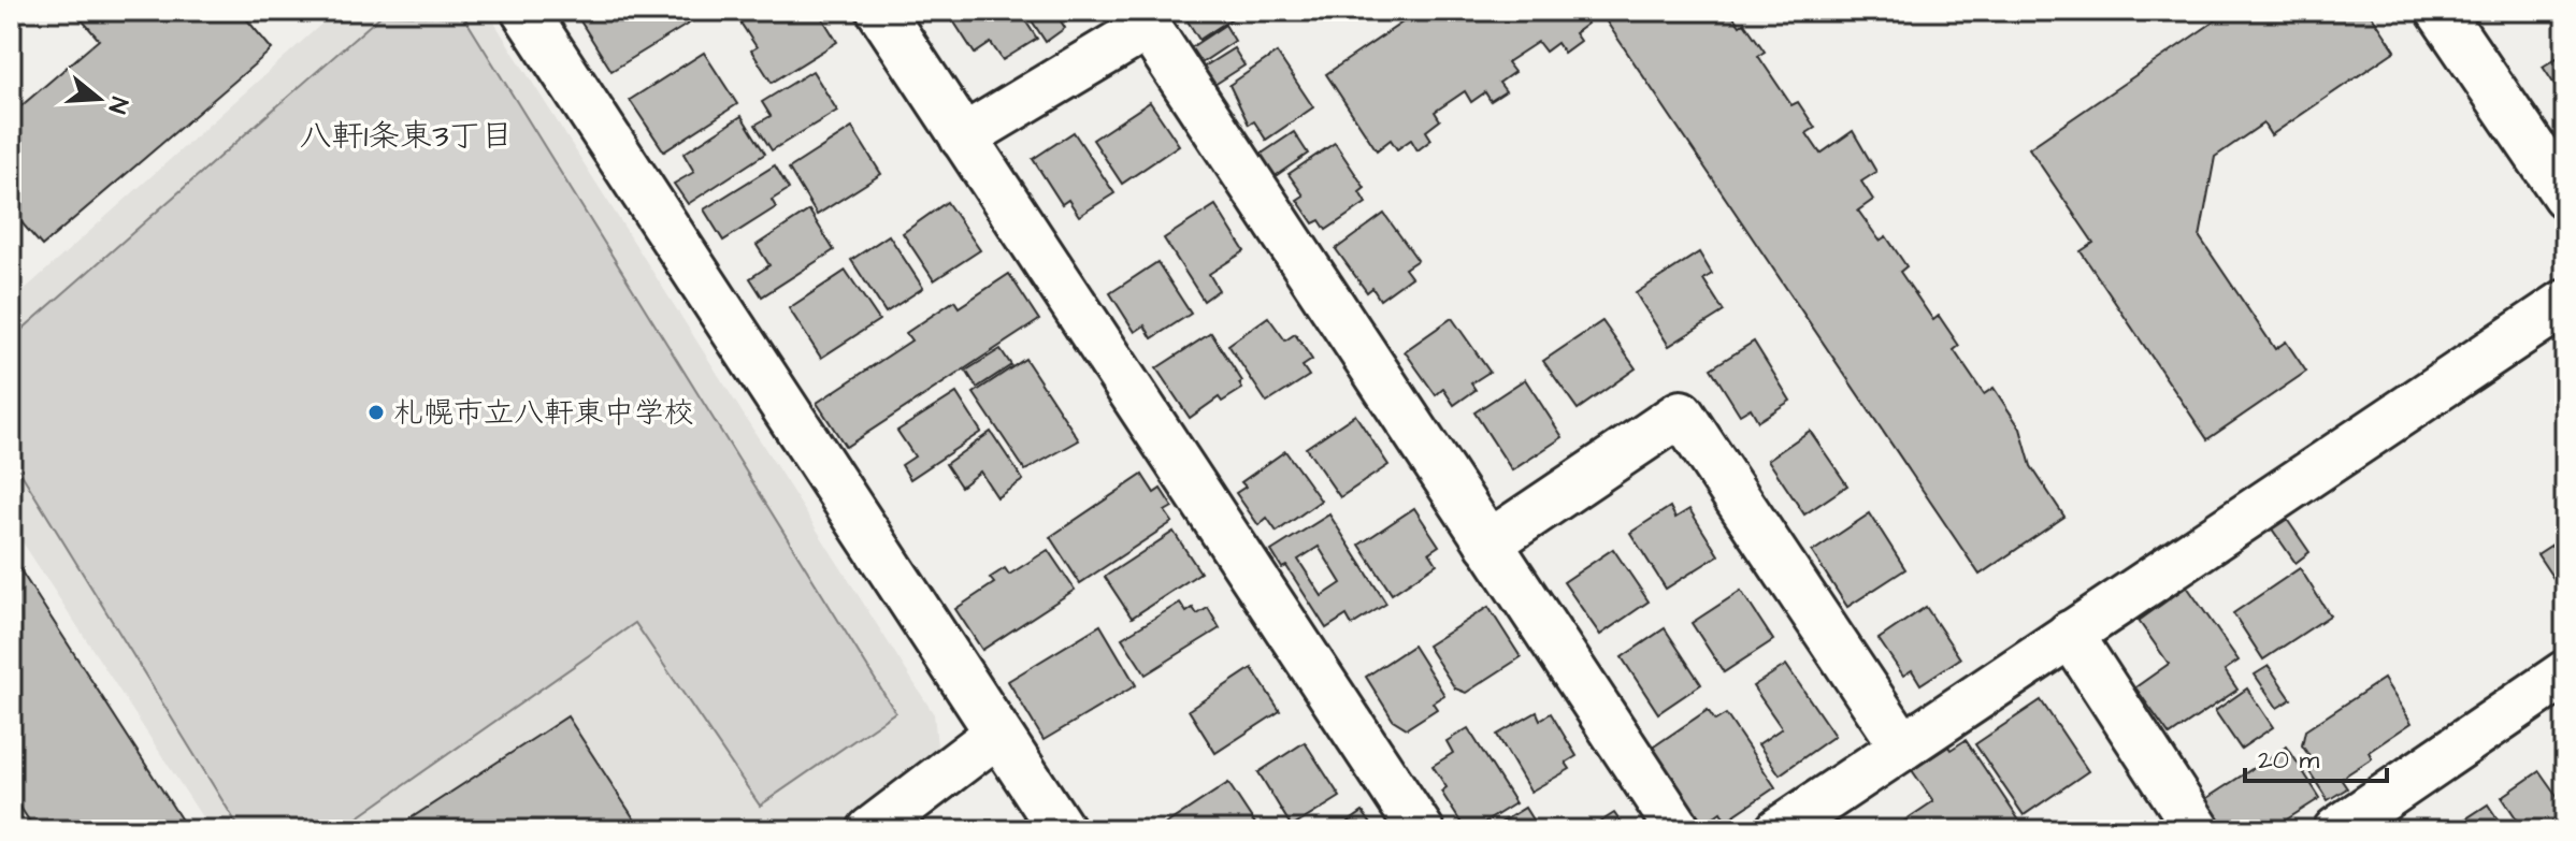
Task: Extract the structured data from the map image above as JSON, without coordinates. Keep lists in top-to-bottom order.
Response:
{
  "districts": ["八軒1条東3丁目"],
  "places": ["札幌市立八軒東中学校"],
  "scale_bar": "20 m",
  "north": "right"
}
